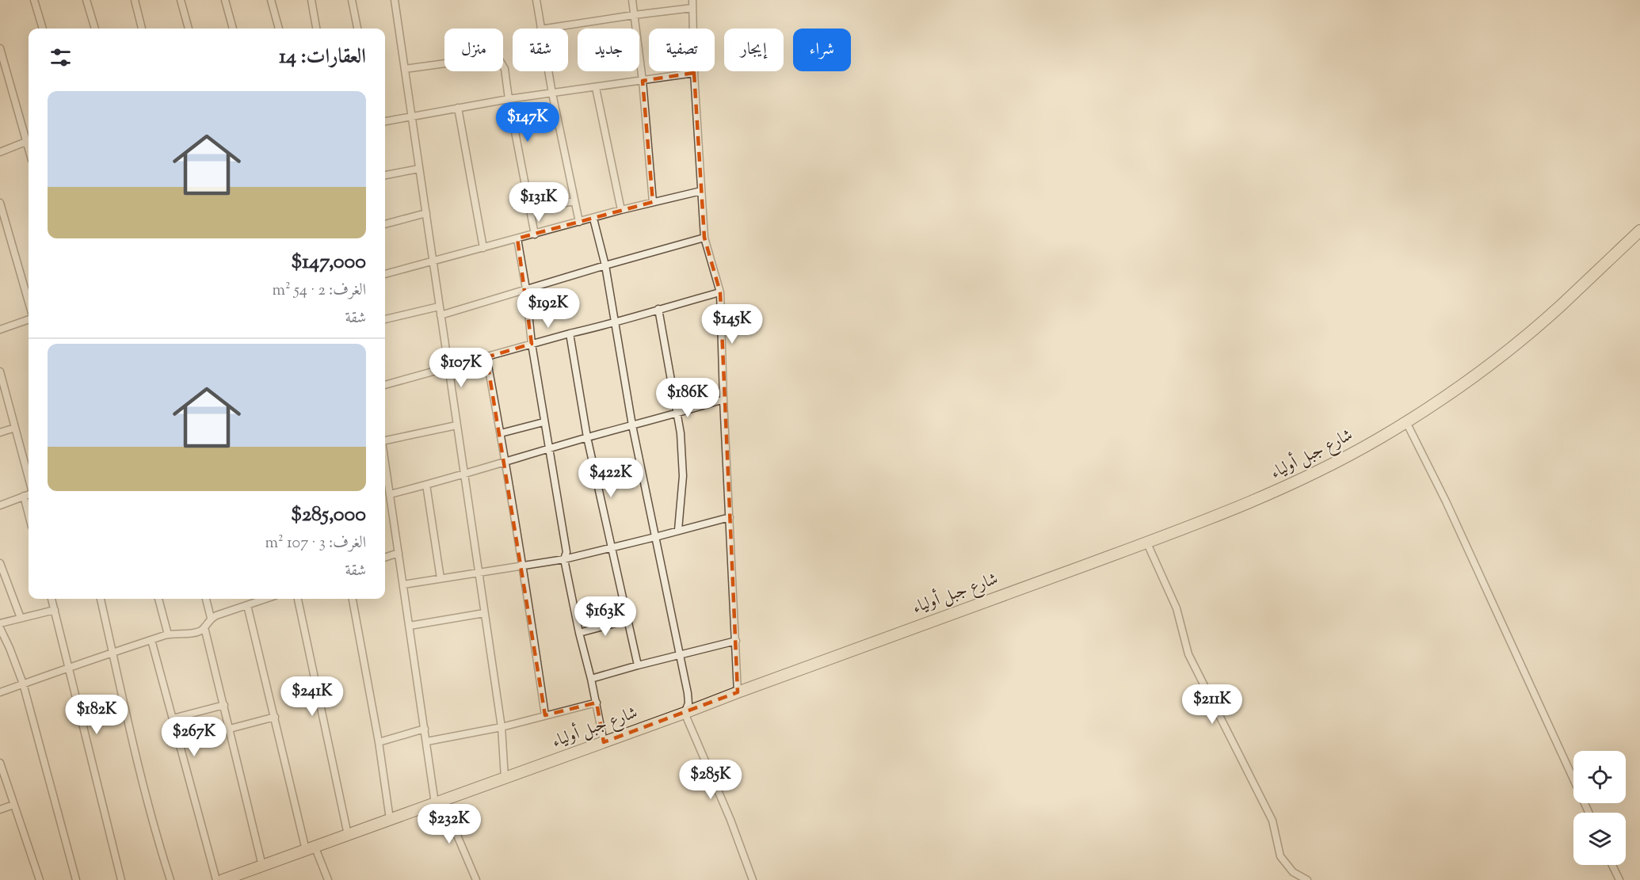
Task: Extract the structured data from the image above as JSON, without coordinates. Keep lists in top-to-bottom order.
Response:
{
  "streets": {
    "highway": ["شارع جبل أولياء"]
  },
  "page": {
    "chip": [
      "شراء",
      "إيجار",
      "تصفية",
      "جديد",
      "شقة",
      "منزل"
    ],
    "heading": "العقارات: 14",
    "list": [
      {
        "name": "$147,000",
        "note": "الغرف: 2 · 54 m² · شقة"
      },
      {
        "name": "$285,000",
        "note": "الغرف: 3 · 107 m² · شقة"
      }
    ],
    "price": [
      "$147K",
      "$131K",
      "$192K",
      "$145K",
      "$107K",
      "$186K",
      "$422K",
      "$163K",
      "$241K",
      "$211K",
      "$182K",
      "$267K",
      "$285K",
      "$232K"
    ]
  }
}
